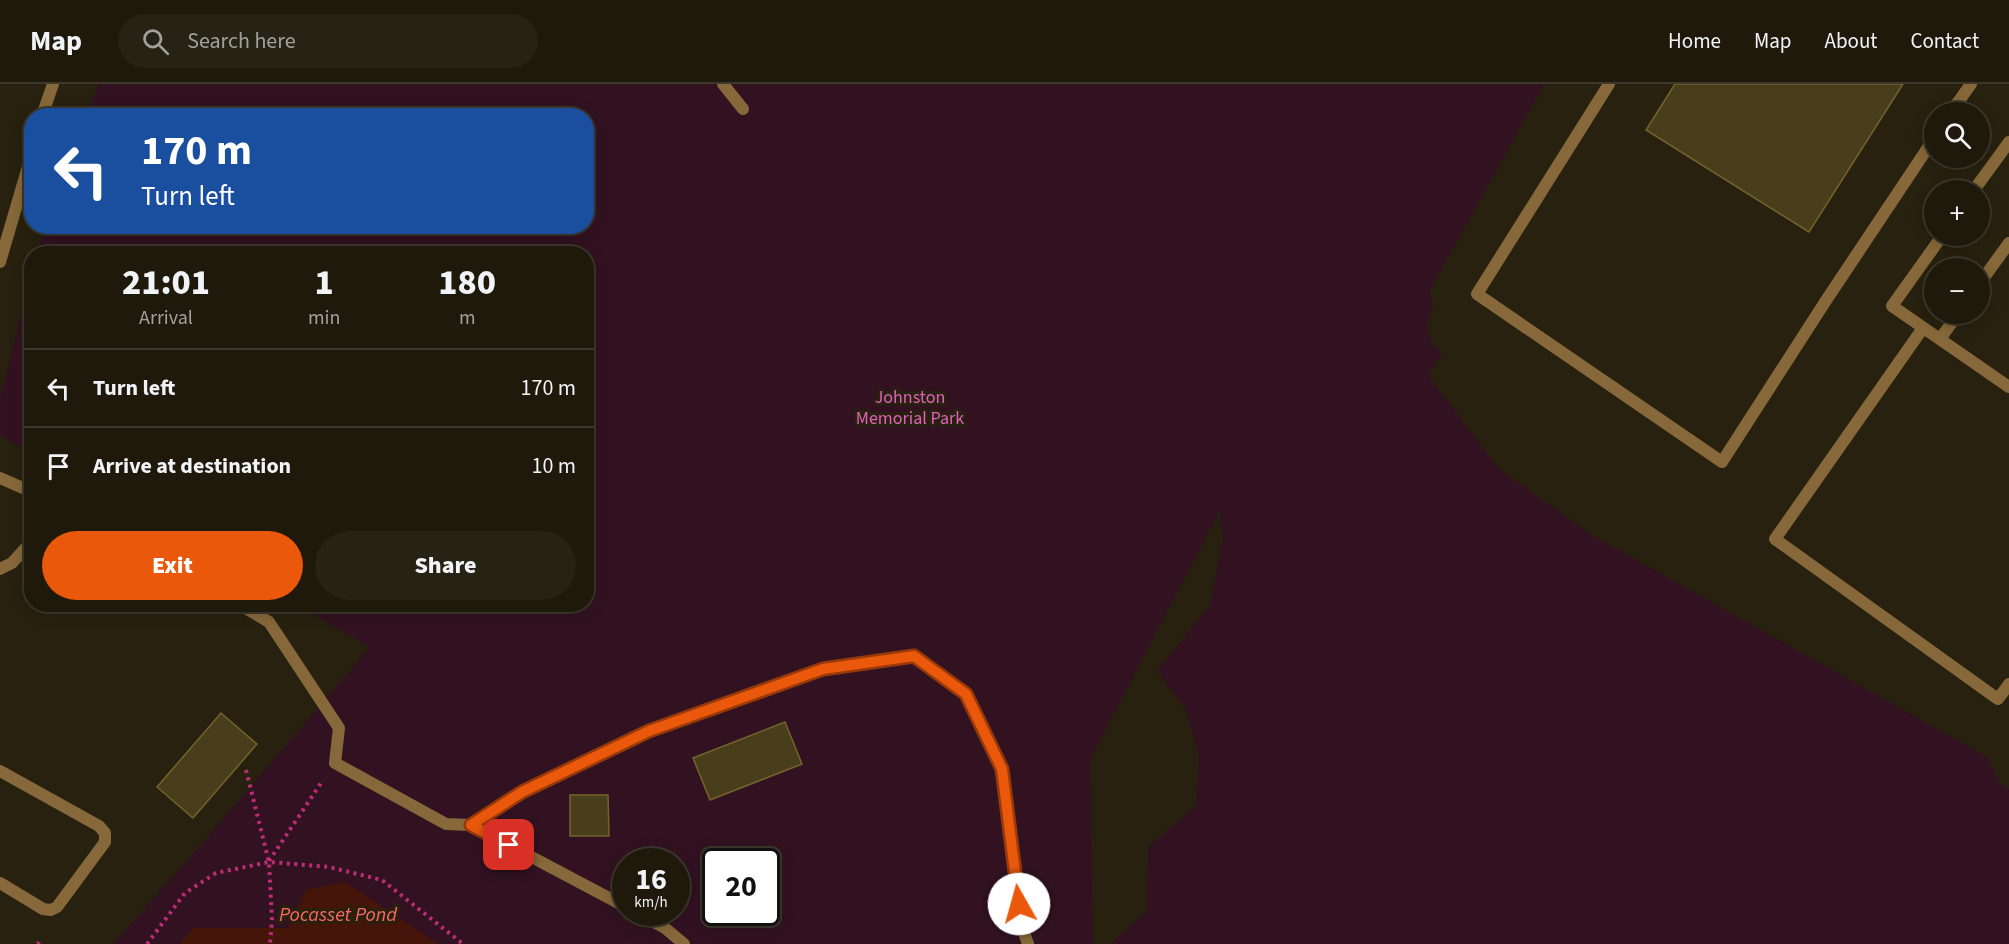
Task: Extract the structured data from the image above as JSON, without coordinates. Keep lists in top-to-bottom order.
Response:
{
  "water": ["Pocasset Pond"],
  "parks": ["Johnston Memorial Park"],
  "page": {
    "header": "Map",
    "search": "Search here",
    "nav": [
      "Home",
      "Map",
      "About",
      "Contact"
    ],
    "map_buttons": ["+", "−"],
    "turn": ["170 m", "Turn left"],
    "eta": [
      "21:01",
      "Arrival",
      "1",
      "min",
      "180",
      "m"
    ],
    "list": [
      {
        "name": "Turn left",
        "value": "170 m"
      },
      {
        "name": "Arrive at destination",
        "value": "10 m"
      }
    ],
    "buttons": ["Exit", "Share"],
    "speed": "16 km/h",
    "limit": "20"
  }
}
